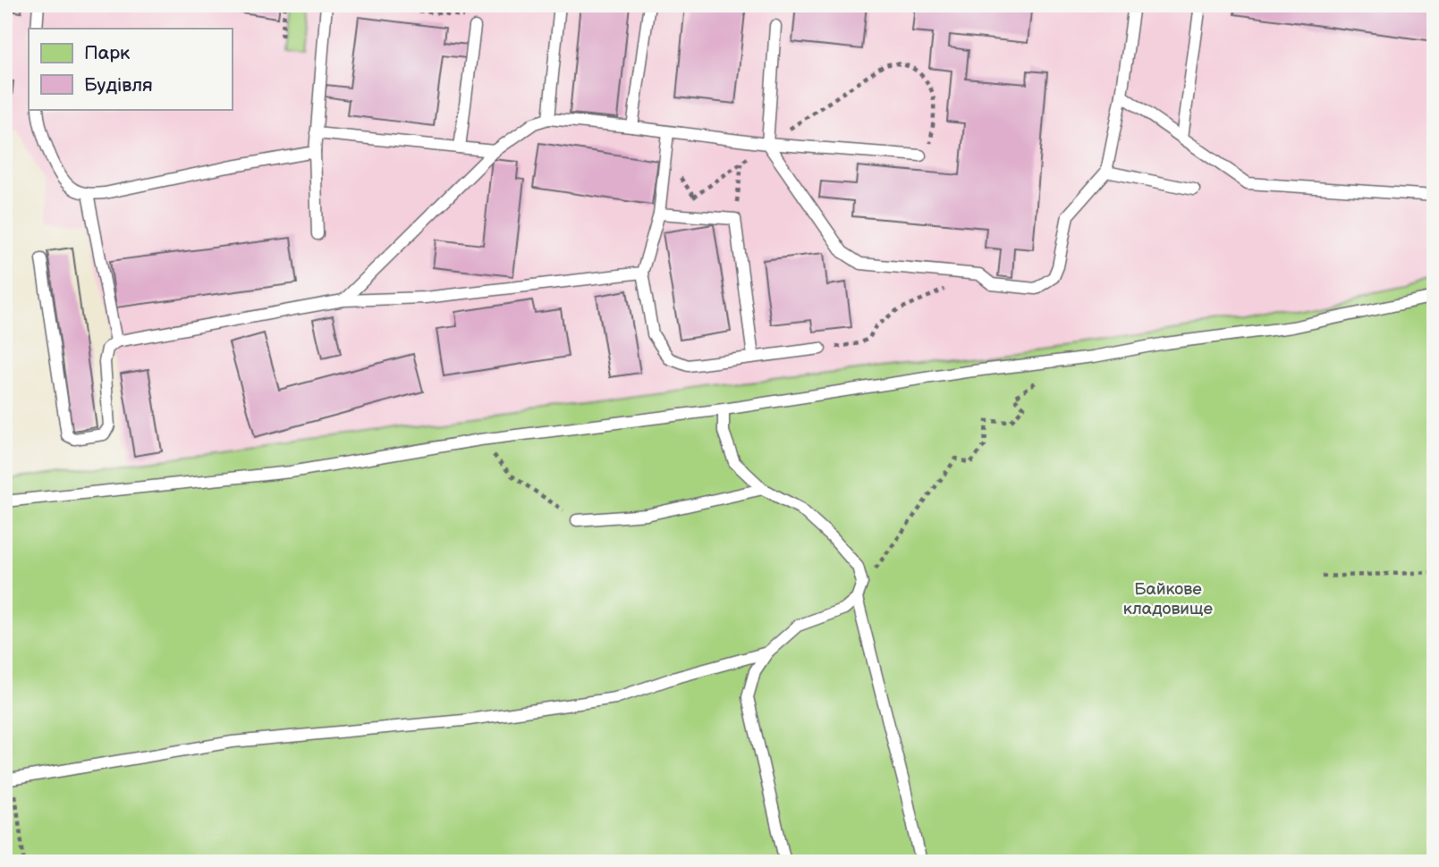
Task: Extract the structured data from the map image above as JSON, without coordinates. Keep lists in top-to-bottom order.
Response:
{
  "parks": ["Байкове кладовище"],
  "legend": ["Парк", "Будівля"]
}
